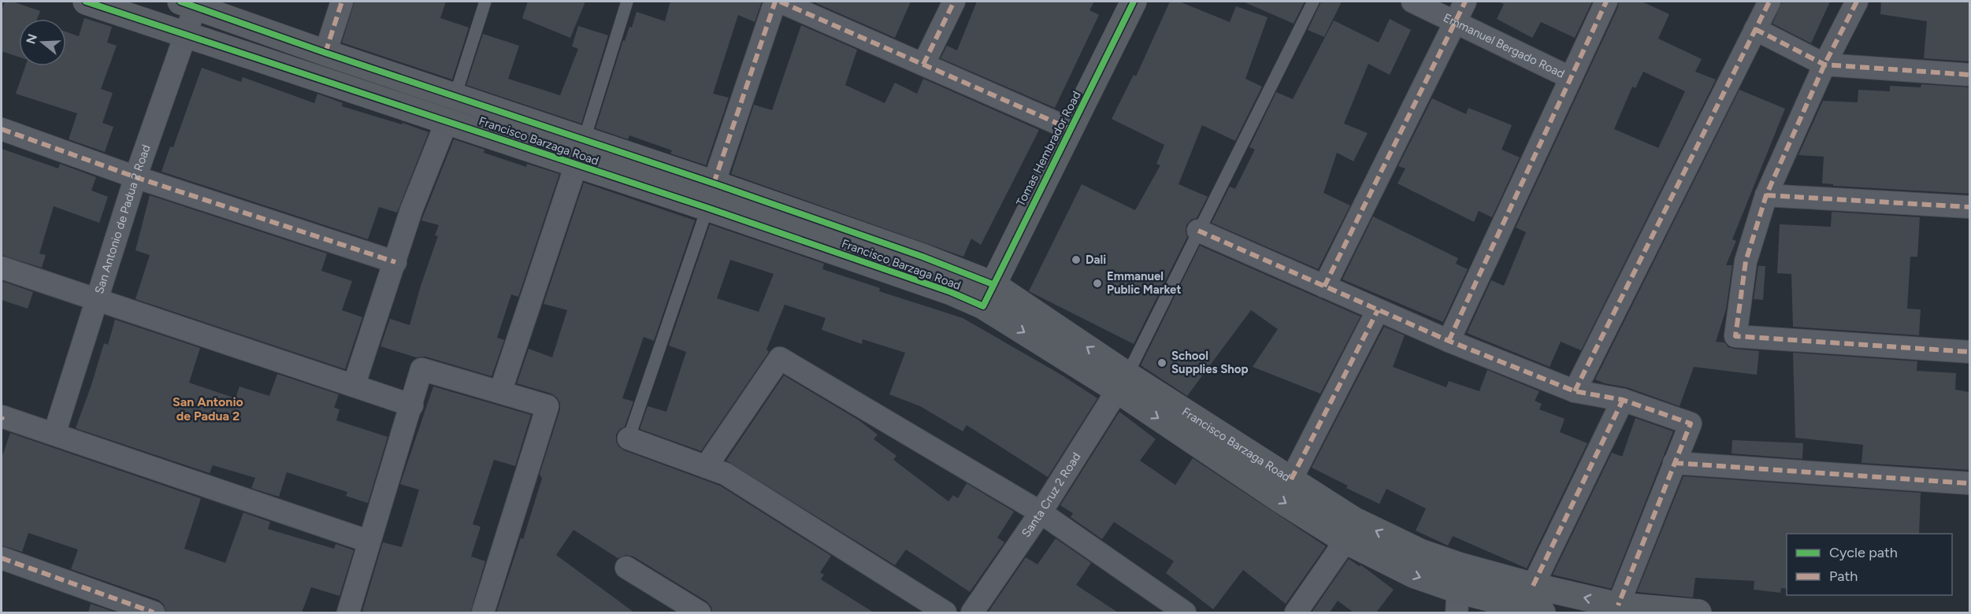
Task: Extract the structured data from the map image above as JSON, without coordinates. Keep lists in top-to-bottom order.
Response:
{
  "streets": {
    "street": [
      "Emmanuel Bergado Road",
      "Francisco Barzaga Road",
      "Tomas Hembrador Road",
      "San Antonio de Padua 2 Road",
      "Santa Cruz 2 Road"
    ]
  },
  "crossings": [
    ["Francisco Barzaga Road", "Tomas Hembrador Road"],
    ["Francisco Barzaga Road", "San Antonio de Padua 2 Road"],
    ["Francisco Barzaga Road", "Santa Cruz 2 Road"]
  ],
  "districts": ["San Antonio de Padua 2"],
  "places": ["Dali", "Emmanuel Public Market", "School Supplies Shop"],
  "legend": ["Cycle path", "Path"],
  "north": "left"
}
